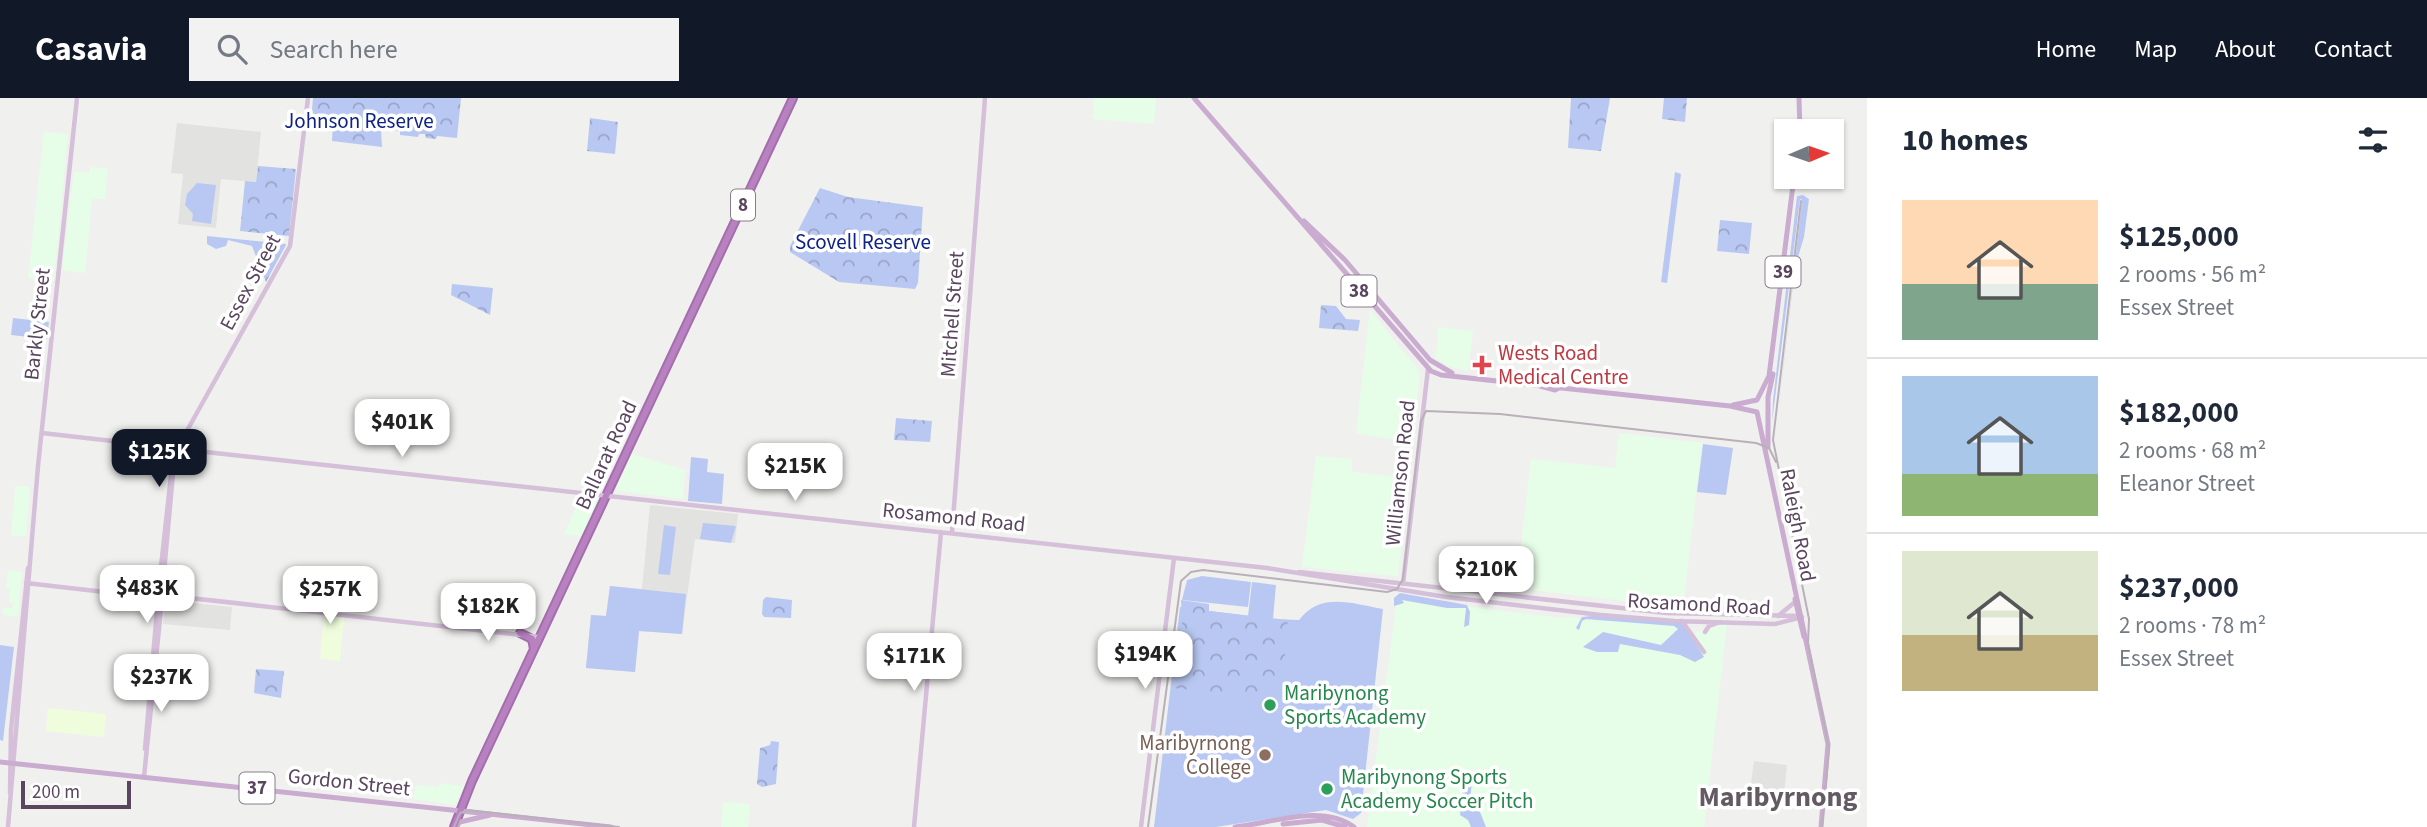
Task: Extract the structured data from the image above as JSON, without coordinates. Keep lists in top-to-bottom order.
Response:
{
  "streets": {
    "highway": ["8", "Ballarat Road"],
    "main road": [
      "39",
      "38",
      "Williamson Road",
      "Raleigh Road",
      "Gordon Street",
      "37"
    ],
    "street": [
      "Essex Street",
      "Mitchell Street",
      "Barkly Street",
      "Rosamond Road"
    ]
  },
  "crossings": [
    ["39", "38"],
    ["39", "Raleigh Road"],
    ["Essex Street", "Rosamond Road"],
    ["Essex Street", "Gordon Street"],
    ["38", "Williamson Road"],
    ["38", "Raleigh Road"],
    ["Mitchell Street", "Rosamond Road"],
    ["Barkly Street", "Rosamond Road"],
    ["Barkly Street", "Gordon Street"],
    ["Ballarat Road", "Rosamond Road"],
    ["Ballarat Road", "Gordon Street"],
    ["Williamson Road", "Rosamond Road"],
    ["Rosamond Road", "Raleigh Road"]
  ],
  "districts": ["Maribyrnong"],
  "parks": ["Johnson Reserve", "Scovell Reserve"],
  "places": {
    "health": ["Wests Road Medical Centre"],
    "other": ["Maribynong Sports Academy", "Maribyrnong College", "Maribynong Sports Academy Soccer Pitch"]
  },
  "scale_bar": "200 m",
  "north": "right",
  "page": {
    "header": "Casavia",
    "search": "Search here",
    "nav": [
      "Home",
      "Map",
      "About",
      "Contact"
    ],
    "heading": "10 homes",
    "list": [
      {
        "name": "$125,000",
        "note": "2 rooms · 56 m² · Essex Street"
      },
      {
        "name": "$182,000",
        "note": "2 rooms · 68 m² · Eleanor Street"
      },
      {
        "name": "$237,000",
        "note": "2 rooms · 78 m² · Essex Street"
      }
    ],
    "price": [
      "$401K",
      "$125K",
      "$215K",
      "$210K",
      "$483K",
      "$257K",
      "$182K",
      "$194K",
      "$171K",
      "$237K"
    ],
    "scale": "200 m"
  }
}
